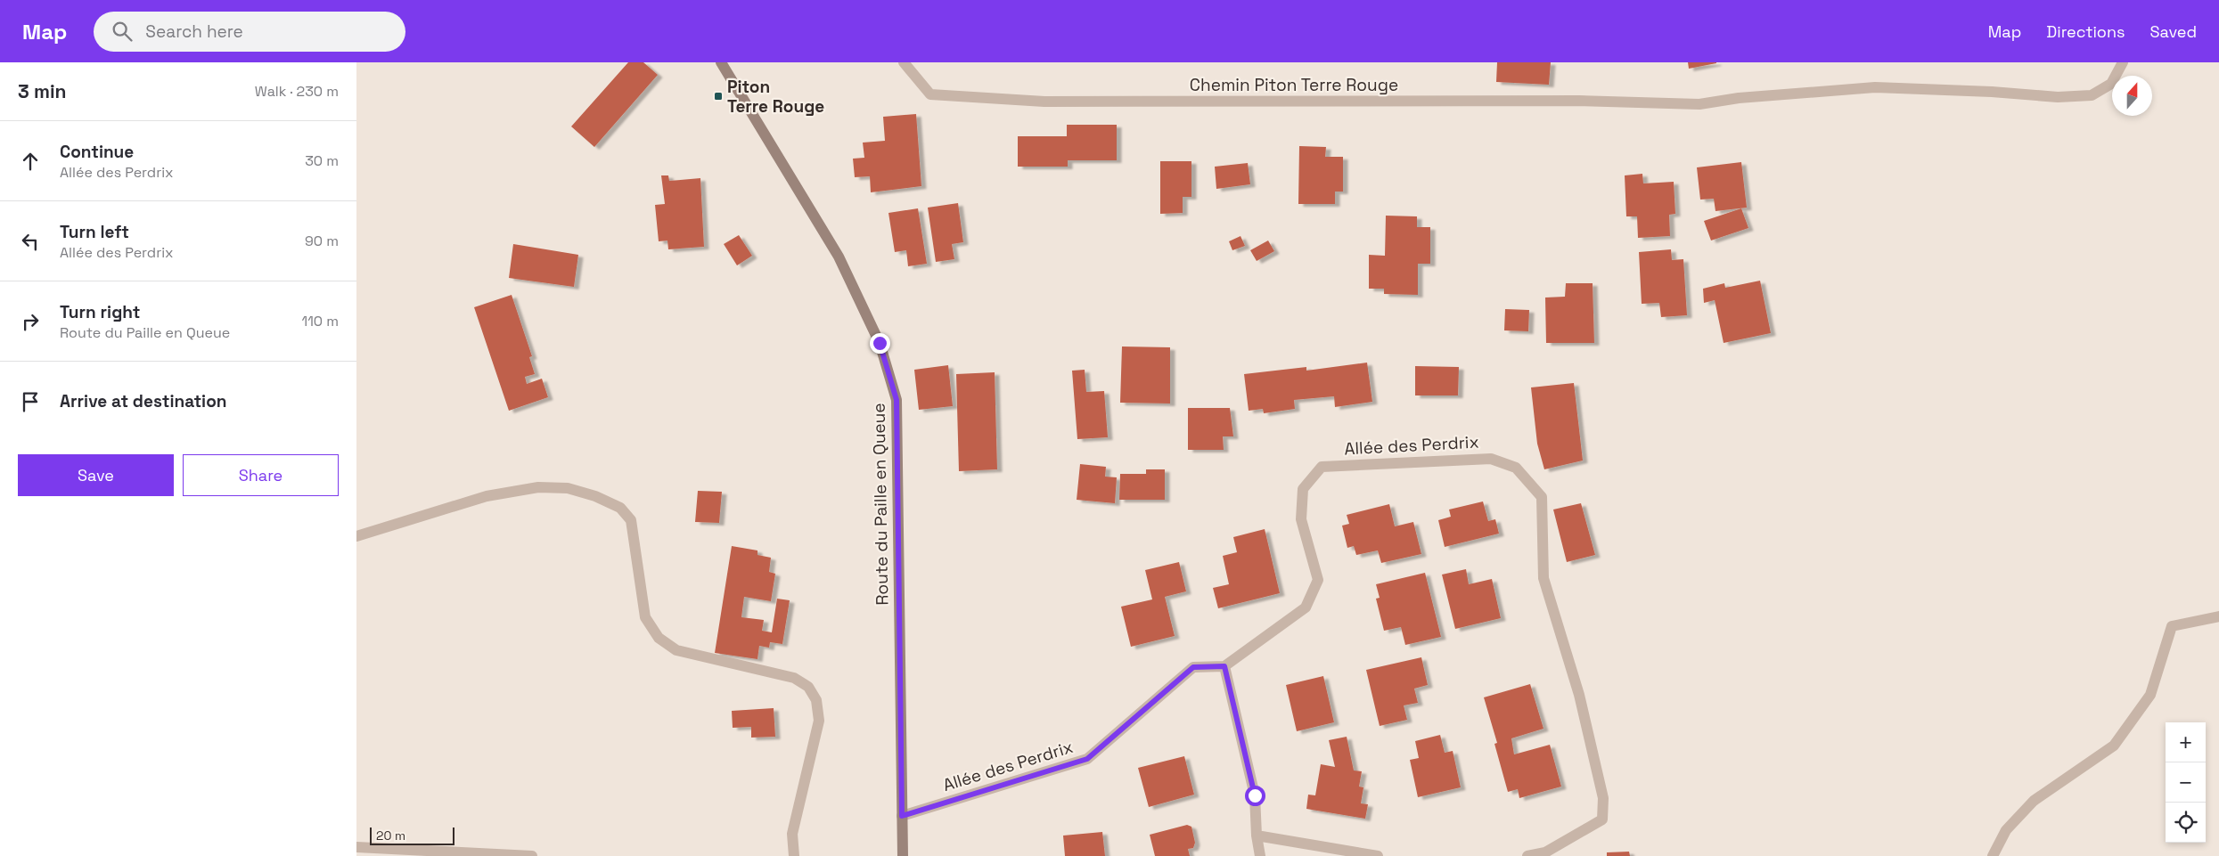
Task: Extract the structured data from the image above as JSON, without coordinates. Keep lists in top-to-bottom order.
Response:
{
  "streets": {
    "main road": ["Route du Paille en Queue"],
    "street": ["Chemin Piton Terre Rouge", "Allée des Perdrix"]
  },
  "crossings": [
    ["Allée des Perdrix", "Route du Paille en Queue"]
  ],
  "places": {
    "transit": ["Piton Terre Rouge"]
  },
  "scale_bar": "20 m",
  "north": "top",
  "page": {
    "header": "Map",
    "search": "Search here",
    "nav": ["Map", "Directions", "Saved"],
    "heading": ["3 min", "Walk · 230 m"],
    "list": [
      ["Continue", "Allée des Perdrix", "30 m"],
      ["Turn left", "Allée des Perdrix", "90 m"],
      ["Turn right", "Route du Paille en Queue", "110 m"],
      "Arrive at destination"
    ],
    "buttons": ["Save", "Share"],
    "map_buttons": ["+", "−"],
    "scale": "20 m"
  }
}
